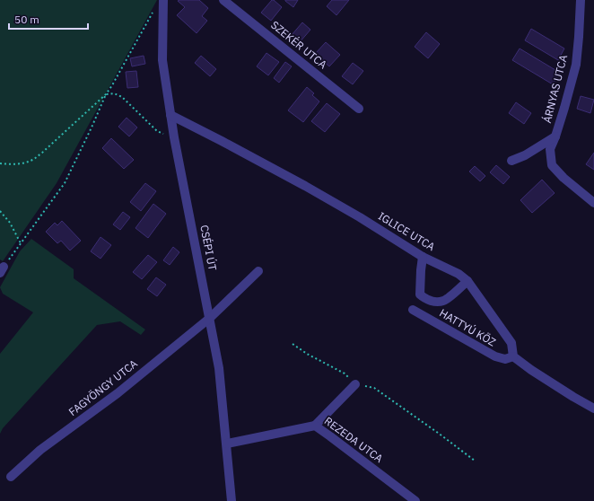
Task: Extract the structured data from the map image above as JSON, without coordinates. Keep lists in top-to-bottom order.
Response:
{
  "streets": {
    "street": [
      "SZEKÉR UTCA",
      "ÁRNYAS UTCA",
      "IGLICE UTCA",
      "CSÉPI ÚT",
      "HATTYÚ KÖZ",
      "FAGYÖNGY UTCA",
      "REZEDA UTCA"
    ]
  },
  "crossings": [
    ["IGLICE UTCA", "CSÉPI ÚT"],
    ["IGLICE UTCA", "HATTYÚ KÖZ"],
    ["CSÉPI ÚT", "FAGYÖNGY UTCA"],
    ["CSÉPI ÚT", "REZEDA UTCA"]
  ],
  "scale_bar": "50 m"
}
